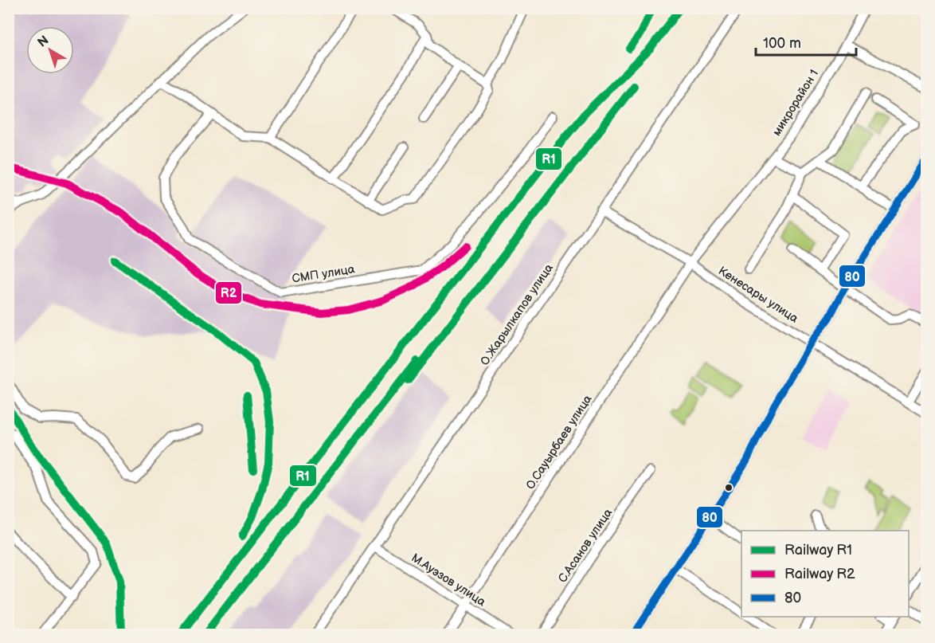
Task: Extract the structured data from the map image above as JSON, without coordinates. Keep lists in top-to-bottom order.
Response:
{
  "streets": {
    "street": [
      "микрорайон 1",
      "СМП улица",
      "Кенесары улица",
      "О.Жарылкапов улица",
      "О.Сауырбаев улица",
      "С.Асанов улица",
      "М.Ауэзов улица"
    ]
  },
  "crossings": [
    ["микрорайон 1", "Кенесары улица"],
    ["микрорайон 1", "О.Сауырбаев улица"],
    ["Кенесары улица", "О.Жарылкапов улица"],
    ["Кенесары улица", "О.Сауырбаев улица"],
    ["О.Жарылкапов улица", "М.Ауэзов улица"],
    ["О.Сауырбаев улица", "М.Ауэзов улица"]
  ],
  "lines": ["rail line R1", "transit line 80", "rail line R2"],
  "legend": ["Railway R1", "Railway R2", "80"],
  "scale_bar": "100 m",
  "north": "top left"
}
